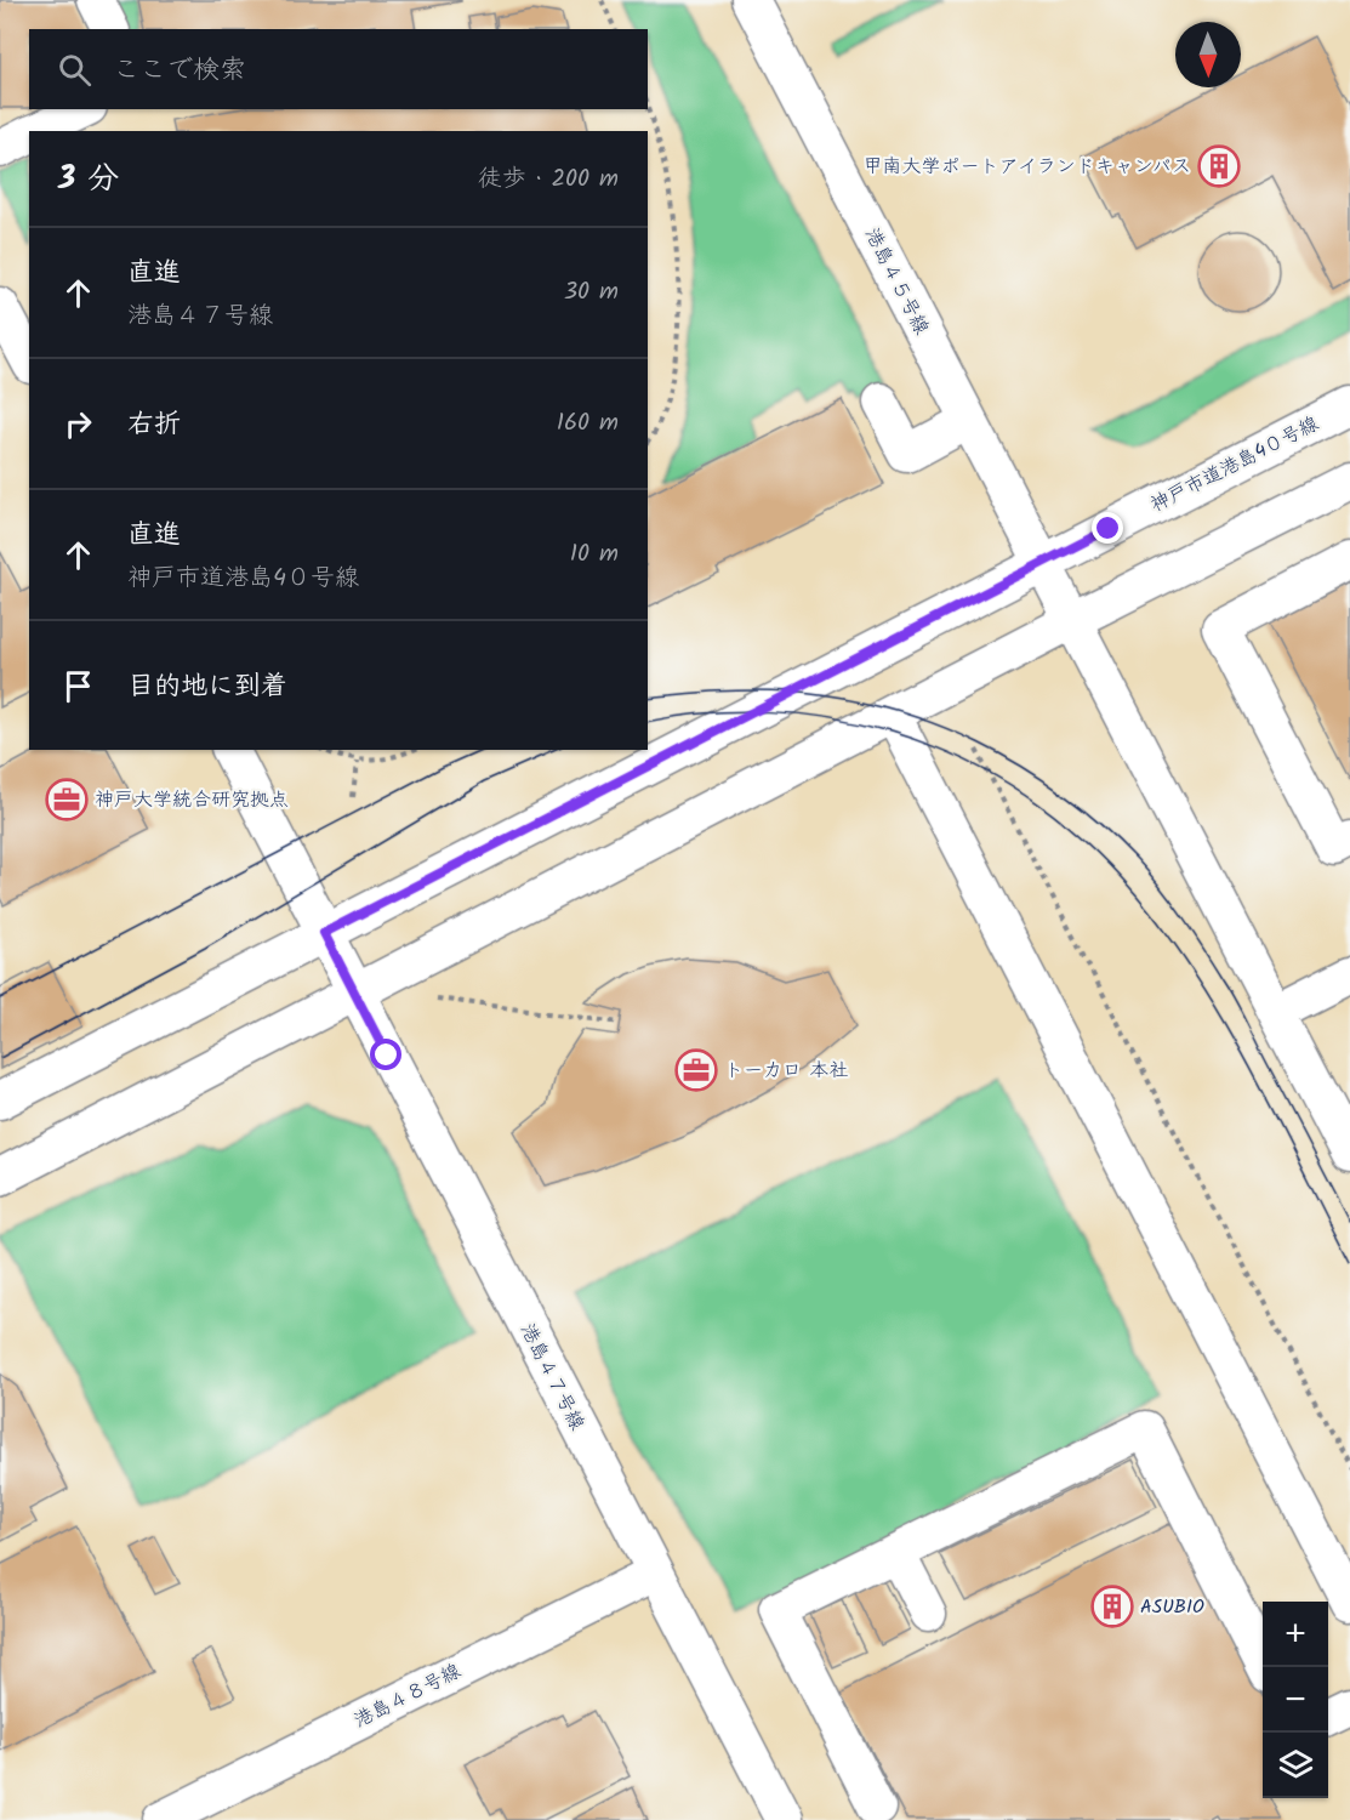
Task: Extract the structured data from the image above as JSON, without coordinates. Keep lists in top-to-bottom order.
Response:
{
  "streets": {
    "street": [
      "港島４５号線",
      "神戸市道港島4０号線",
      "港島４７号線",
      "港島４８号線"
    ]
  },
  "crossings": [
    ["港島４５号線", "神戸市道港島4０号線"],
    ["神戸市道港島4０号線", "港島４７号線"],
    ["港島４７号線", "港島４８号線"]
  ],
  "places": {
    "building": ["甲南大学ポートアイランドキャンパス", "ASUBIO"],
    "office": ["神戸大学統合研究拠点", "トーカロ 本社"]
  },
  "north": "bottom",
  "page": {
    "search": "ここで検索",
    "heading": ["3 分", "徒歩 · 200 m"],
    "list": [
      ["直進", "港島４７号線", "30 m"],
      ["右折", "160 m"],
      ["直進", "神戸市道港島4０号線", "10 m"],
      "目的地に到着"
    ],
    "map_buttons": ["+", "−"]
  }
}
